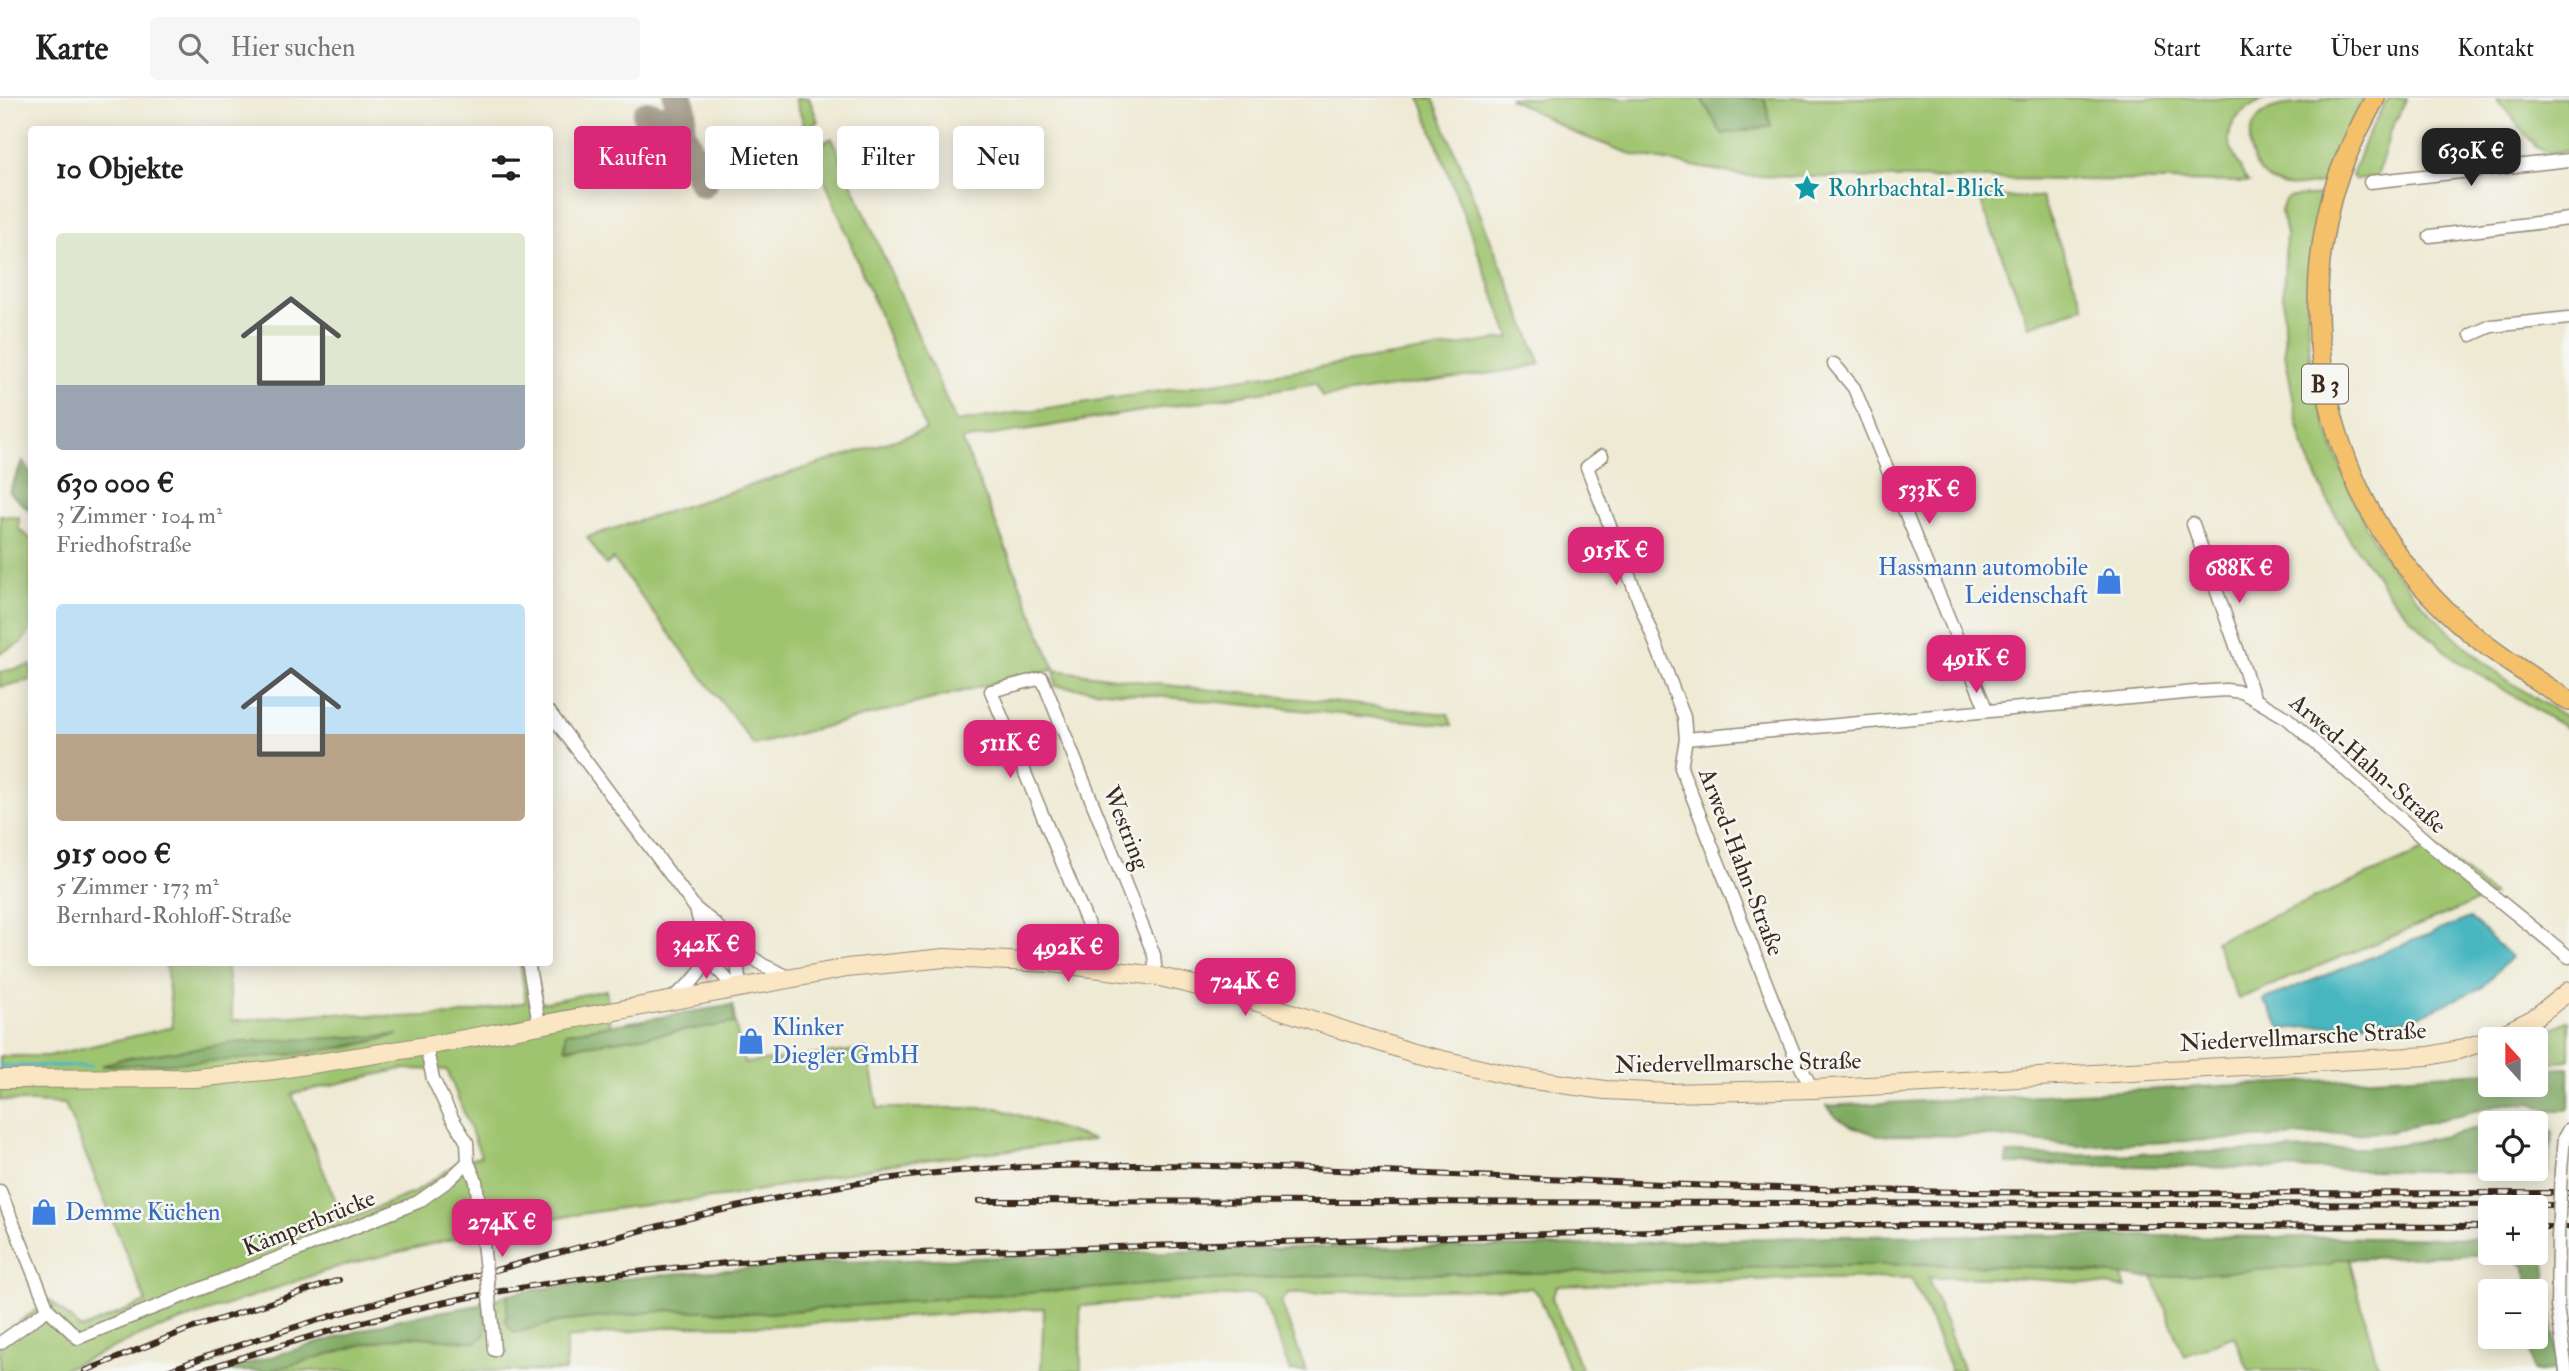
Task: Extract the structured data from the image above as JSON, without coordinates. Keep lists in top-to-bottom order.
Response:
{
  "streets": {
    "main road": ["B 3", "Niedervellmarsche Straße"],
    "street": ["Arwed-Hahn-Straße", "Westring", "Kämperbrücke"]
  },
  "crossings": [
    ["Arwed-Hahn-Straße", "Niedervellmarsche Straße"],
    ["Westring", "Niedervellmarsche Straße"]
  ],
  "places": {
    "place": ["Rohrbachtal-Blick"],
    "shop": ["Hassmann automobile Leidenschaft", "Klinker Diegler GmbH", "Demme Küchen"]
  },
  "north": "top",
  "page": {
    "header": "Karte",
    "search": "Hier suchen",
    "nav": [
      "Start",
      "Karte",
      "Über uns",
      "Kontakt"
    ],
    "chip": [
      "Kaufen",
      "Mieten",
      "Filter",
      "Neu"
    ],
    "heading": "10 Objekte",
    "price": [
      "630K €",
      "533K €",
      "915K €",
      "688K €",
      "491K €",
      "511K €",
      "342K €",
      "492K €",
      "724K €",
      "274K €"
    ],
    "list": [
      {
        "name": "630 000 €",
        "note": "3 Zimmer · 104 m² · Friedhofstraße"
      },
      {
        "name": "915 000 €",
        "note": "5 Zimmer · 173 m² · Bernhard-Rohloff-Straße"
      }
    ],
    "map_buttons": ["+", "−"]
  }
}
